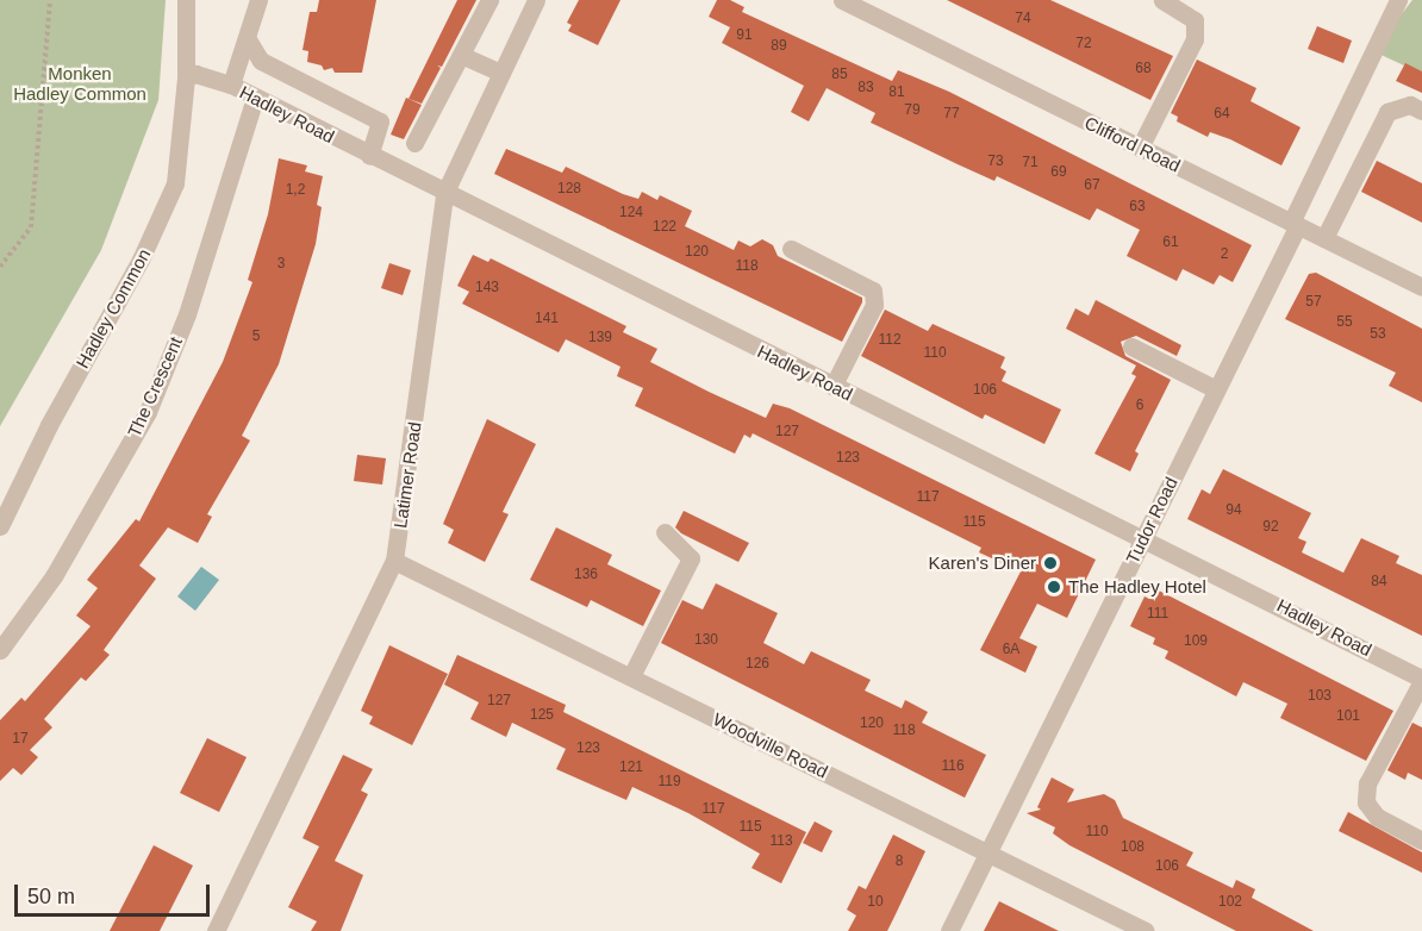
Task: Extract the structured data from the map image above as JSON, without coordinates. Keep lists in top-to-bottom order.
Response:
{
  "streets": {
    "street": [
      "Hadley Road",
      "Clifford Road",
      "Hadley Common",
      "The Crescent",
      "Latimer Road",
      "Tudor Road",
      "Woodville Road"
    ]
  },
  "crossings": [
    ["Hadley Road", "Hadley Common"],
    ["Hadley Road", "The Crescent"],
    ["Hadley Road", "Latimer Road"],
    ["Hadley Road", "Tudor Road"],
    ["Clifford Road", "Tudor Road"],
    ["Latimer Road", "Woodville Road"],
    ["Tudor Road", "Woodville Road"]
  ],
  "parks": ["Monken Hadley Common"],
  "places": ["Karen's Diner", "The Hadley Hotel"],
  "house_numbers": [
    "74",
    "91",
    "72",
    "89",
    "68",
    "85",
    "83",
    "81",
    "79",
    "77",
    "64",
    "73",
    "71",
    "69",
    "67",
    "128",
    "1,2",
    "63",
    "124",
    "122",
    "61",
    "120",
    "2",
    "3",
    "118",
    "143",
    "57",
    "141",
    "55",
    "53",
    "5",
    "139",
    "112",
    "110",
    "106",
    "6",
    "127",
    "123",
    "117",
    "94",
    "115",
    "92",
    "136",
    "84",
    "111",
    "130",
    "109",
    "6A",
    "126",
    "103",
    "127",
    "125",
    "101",
    "120",
    "118",
    "17",
    "123",
    "116",
    "121",
    "119",
    "117",
    "115",
    "110",
    "113",
    "108",
    "8",
    "106",
    "10",
    "102"
  ],
  "scale_bar": "50 m"
}
